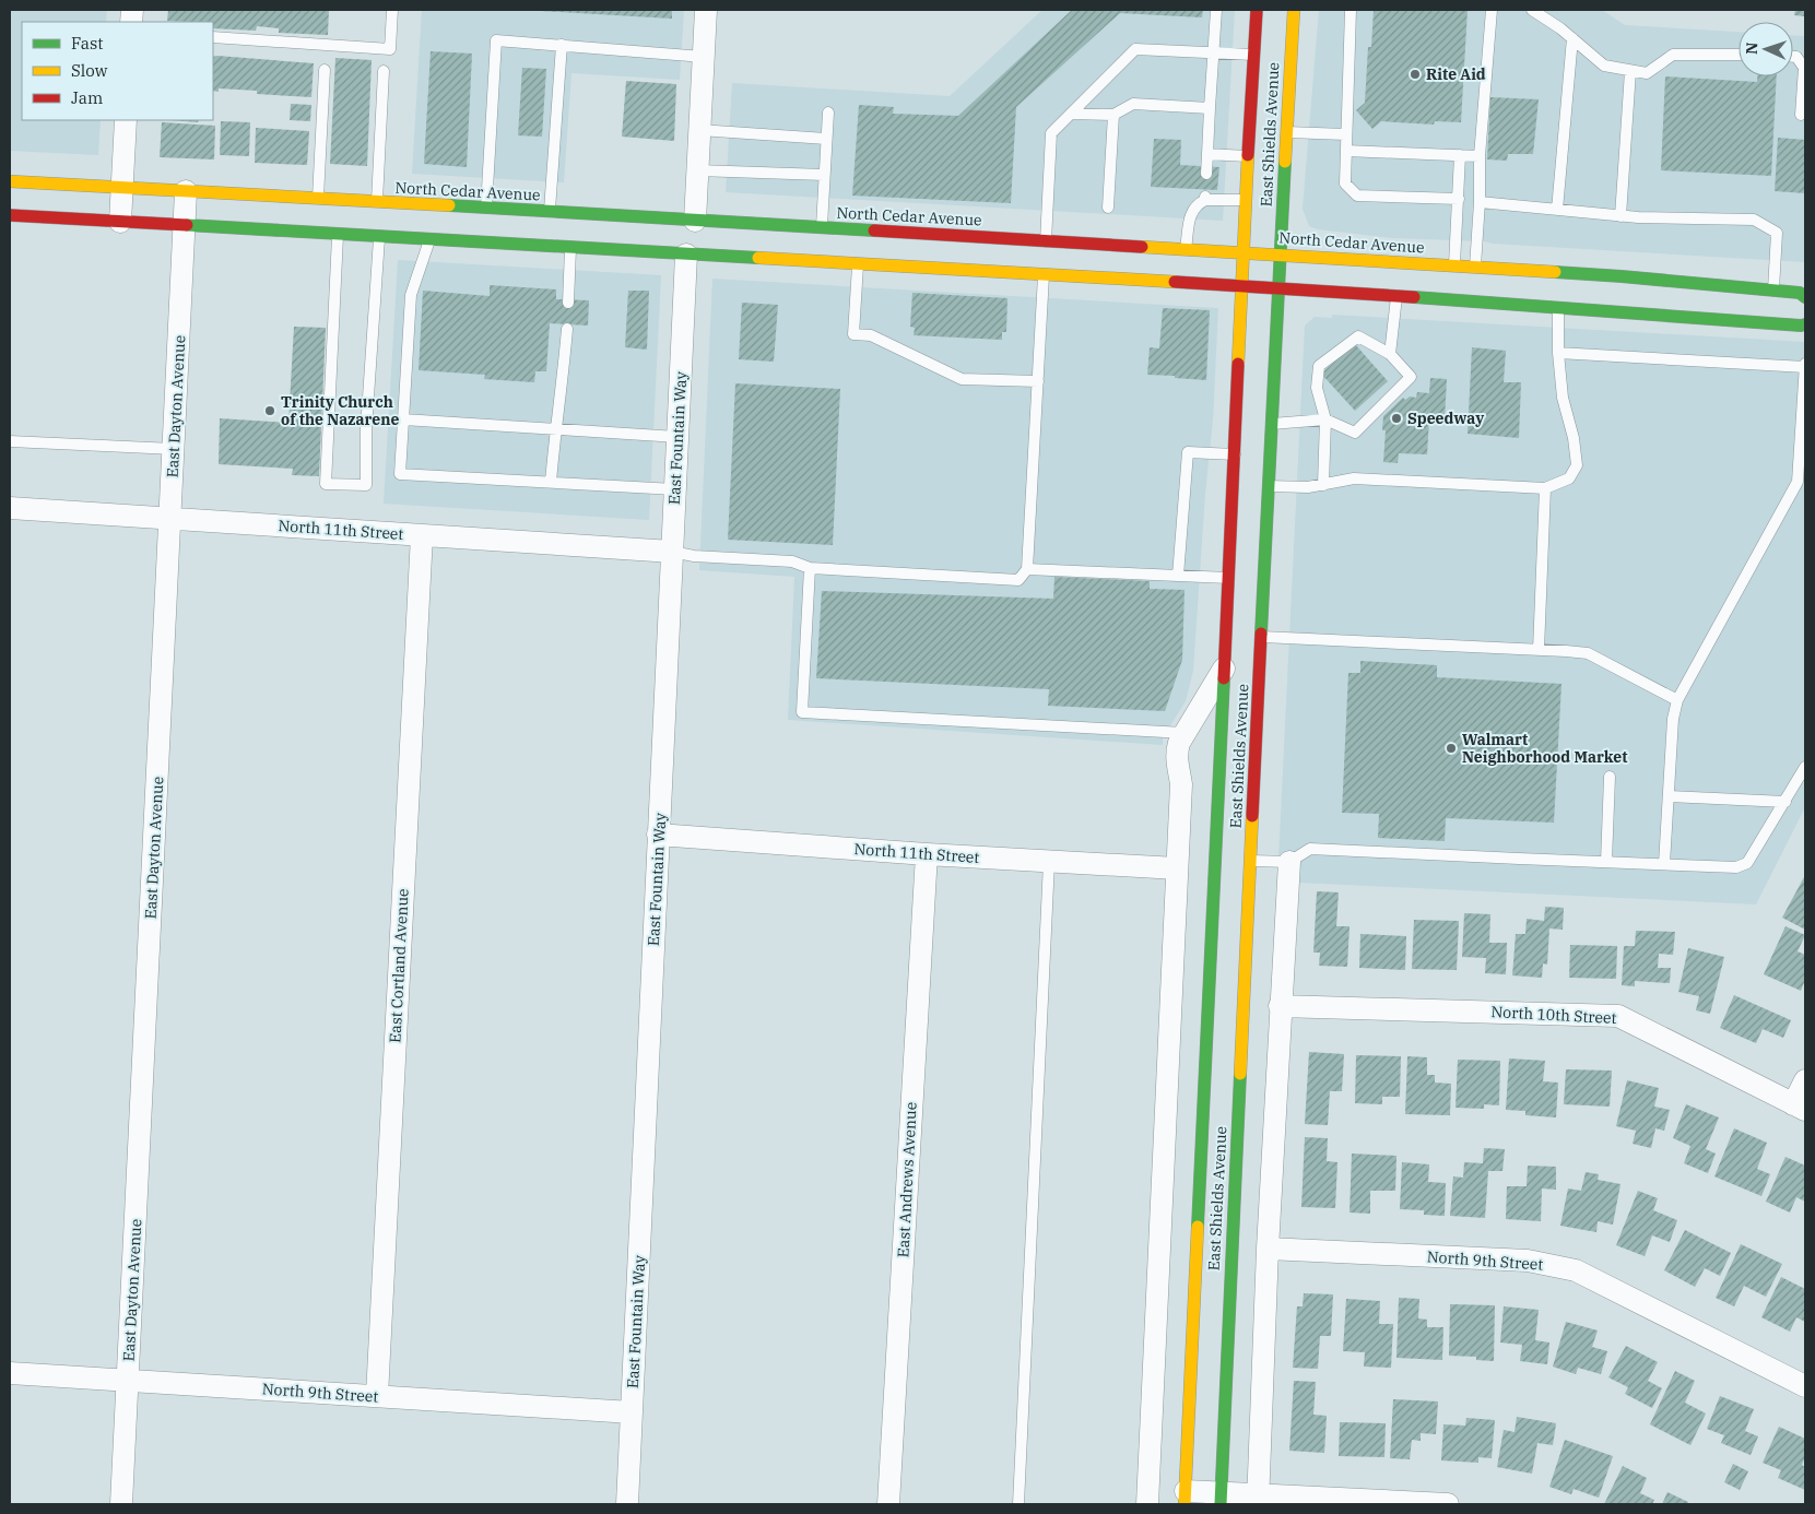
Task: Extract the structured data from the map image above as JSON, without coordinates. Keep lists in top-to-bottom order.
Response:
{
  "streets": {
    "main road": ["East Shields Avenue", "North Cedar Avenue"],
    "street": [
      "East Dayton Avenue",
      "East Fountain Way",
      "North 11th Street",
      "East Cortland Avenue",
      "North 10th Street",
      "East Andrews Avenue",
      "North 9th Street"
    ]
  },
  "crossings": [
    ["East Shields Avenue", "North Cedar Avenue"],
    ["North Cedar Avenue", "East Dayton Avenue"],
    ["North Cedar Avenue", "East Fountain Way"],
    ["East Dayton Avenue", "North 11th Street"],
    ["East Dayton Avenue", "North 9th Street"],
    ["East Fountain Way", "North 11th Street"],
    ["East Fountain Way", "North 9th Street"],
    ["North 11th Street", "East Cortland Avenue"],
    ["North 11th Street", "East Andrews Avenue"],
    ["East Cortland Avenue", "North 9th Street"]
  ],
  "places": [
    "Rite Aid",
    "Trinity Church of the Nazarene",
    "Speedway",
    "Walmart Neighborhood Market"
  ],
  "legend": ["Fast", "Slow", "Jam"],
  "north": "left"
}
